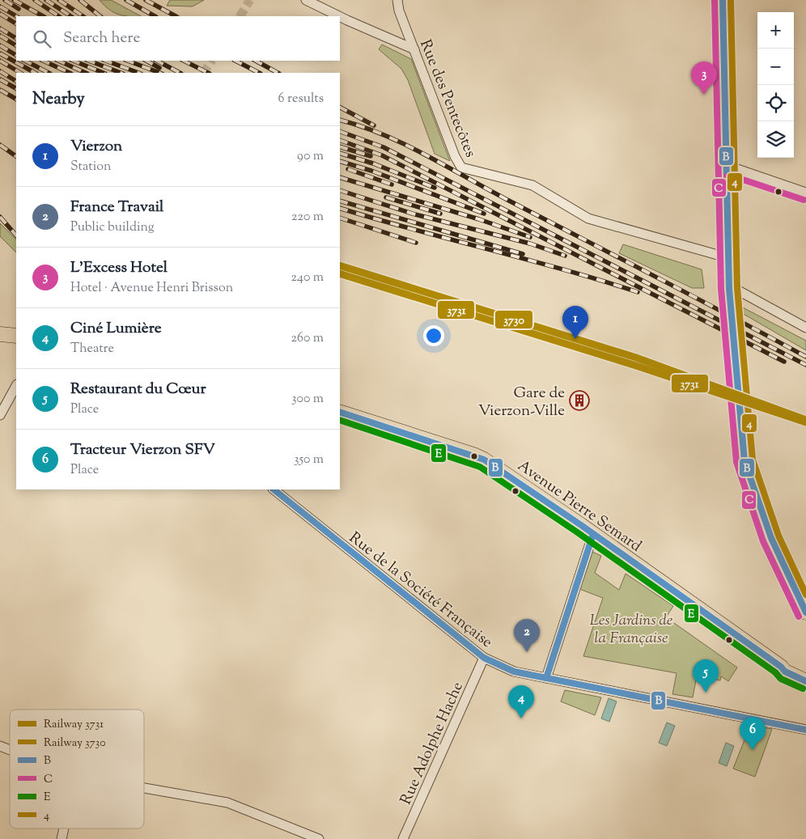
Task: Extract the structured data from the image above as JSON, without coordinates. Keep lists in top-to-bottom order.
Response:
{
  "streets": {
    "main road": ["Avenue Pierre Semard"],
    "street": ["Rue des Pentecôtes", "Rue de la Société Française", "Rue Adolphe Hache"]
  },
  "crossings": [
    ["Rue de la Société Française", "Rue Adolphe Hache"]
  ],
  "parks": ["Les Jardins de la Française"],
  "places": {
    "building": ["Gare de Vierzon-Ville"]
  },
  "lines": [
    "transit line B",
    "transit line C",
    "transit line 4",
    "rail line 3730",
    "rail line 3731",
    "transit line E"
  ],
  "legend": [
    "Railway 3731",
    "Railway 3730",
    "B",
    "C",
    "E",
    "4"
  ],
  "page": {
    "map_buttons": ["+", "−"],
    "search": "Search here",
    "pins": [
      "3",
      "1",
      "2",
      "5",
      "4",
      "6"
    ],
    "heading": ["Nearby", "6 results"],
    "list": [
      {
        "mark": "1",
        "name": "Vierzon",
        "note": "Station",
        "value": "90 m"
      },
      {
        "mark": "2",
        "name": "France Travail",
        "note": "Public building",
        "value": "220 m"
      },
      {
        "mark": "3",
        "name": "L'Excess Hotel",
        "note": "Hotel · Avenue Henri Brisson",
        "value": "240 m"
      },
      {
        "mark": "4",
        "name": "Ciné Lumière",
        "note": "Theatre",
        "value": "260 m"
      },
      {
        "mark": "5",
        "name": "Restaurant du Cœur",
        "note": "Place",
        "value": "300 m"
      },
      {
        "mark": "6",
        "name": "Tracteur Vierzon SFV",
        "note": "Place",
        "value": "350 m"
      }
    ]
  }
}
